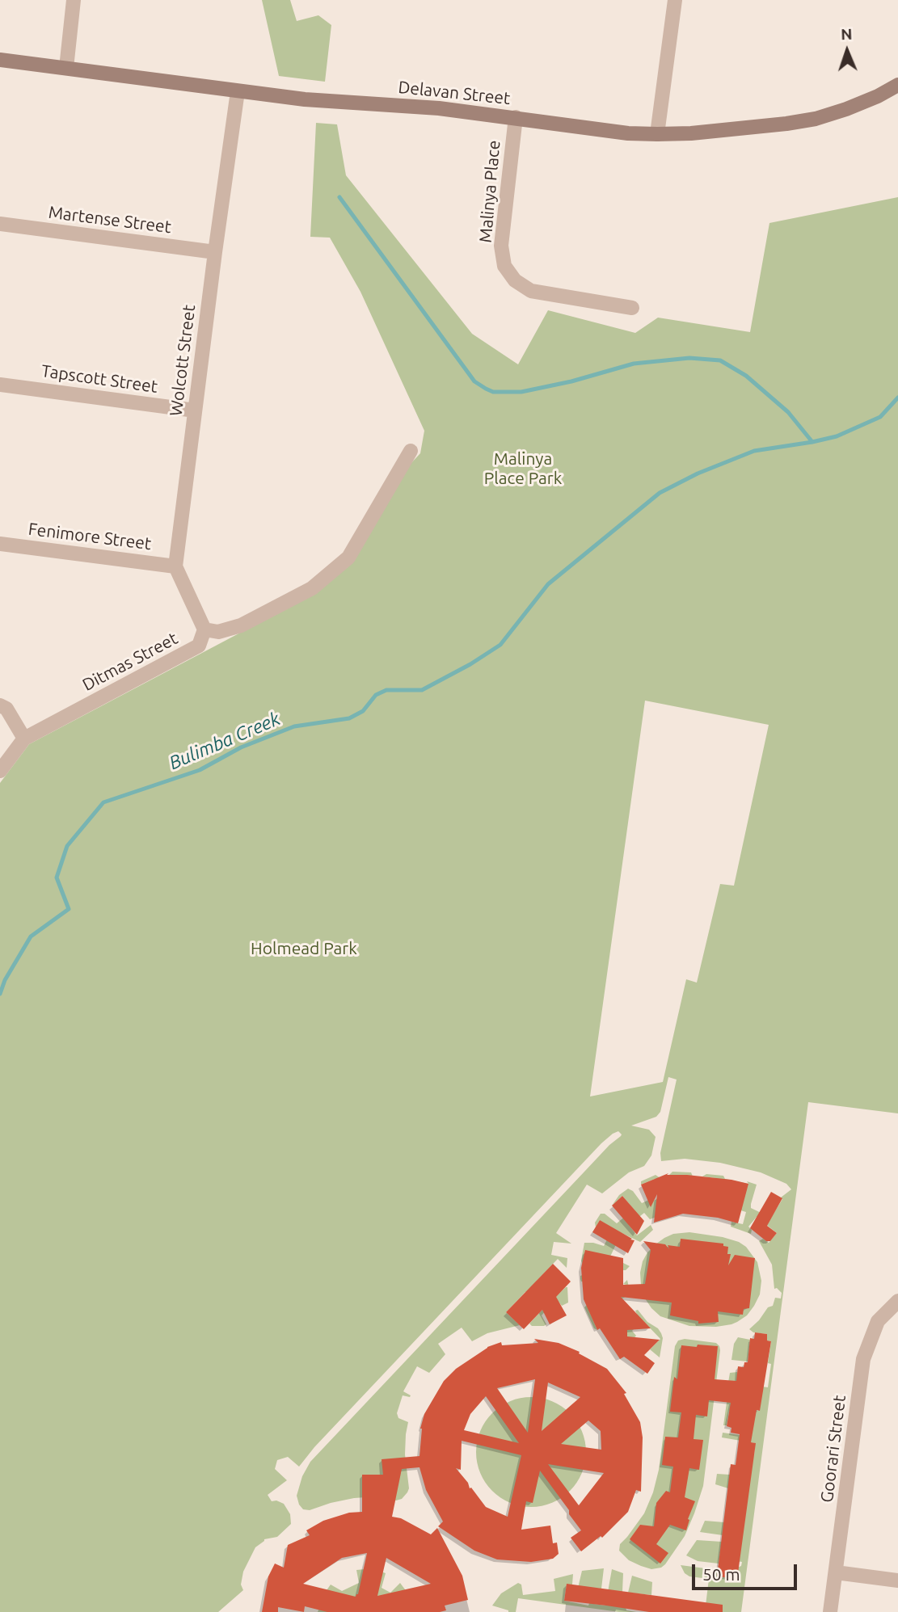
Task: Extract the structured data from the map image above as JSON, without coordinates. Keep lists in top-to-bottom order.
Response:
{
  "streets": {
    "street": [
      "Delavan Street",
      "Malinya Place",
      "Martense Street",
      "Wolcott Street",
      "Tapscott Street",
      "Fenimore Street",
      "Ditmas Street",
      "Goorari Street"
    ]
  },
  "crossings": [
    ["Delavan Street", "Malinya Place"],
    ["Delavan Street", "Wolcott Street"],
    ["Martense Street", "Wolcott Street"],
    ["Wolcott Street", "Tapscott Street"],
    ["Wolcott Street", "Fenimore Street"]
  ],
  "water": ["Bulimba Creek"],
  "parks": ["Malinya Place Park", "Holmead Park"],
  "scale_bar": "50 m",
  "north": "top"
}
